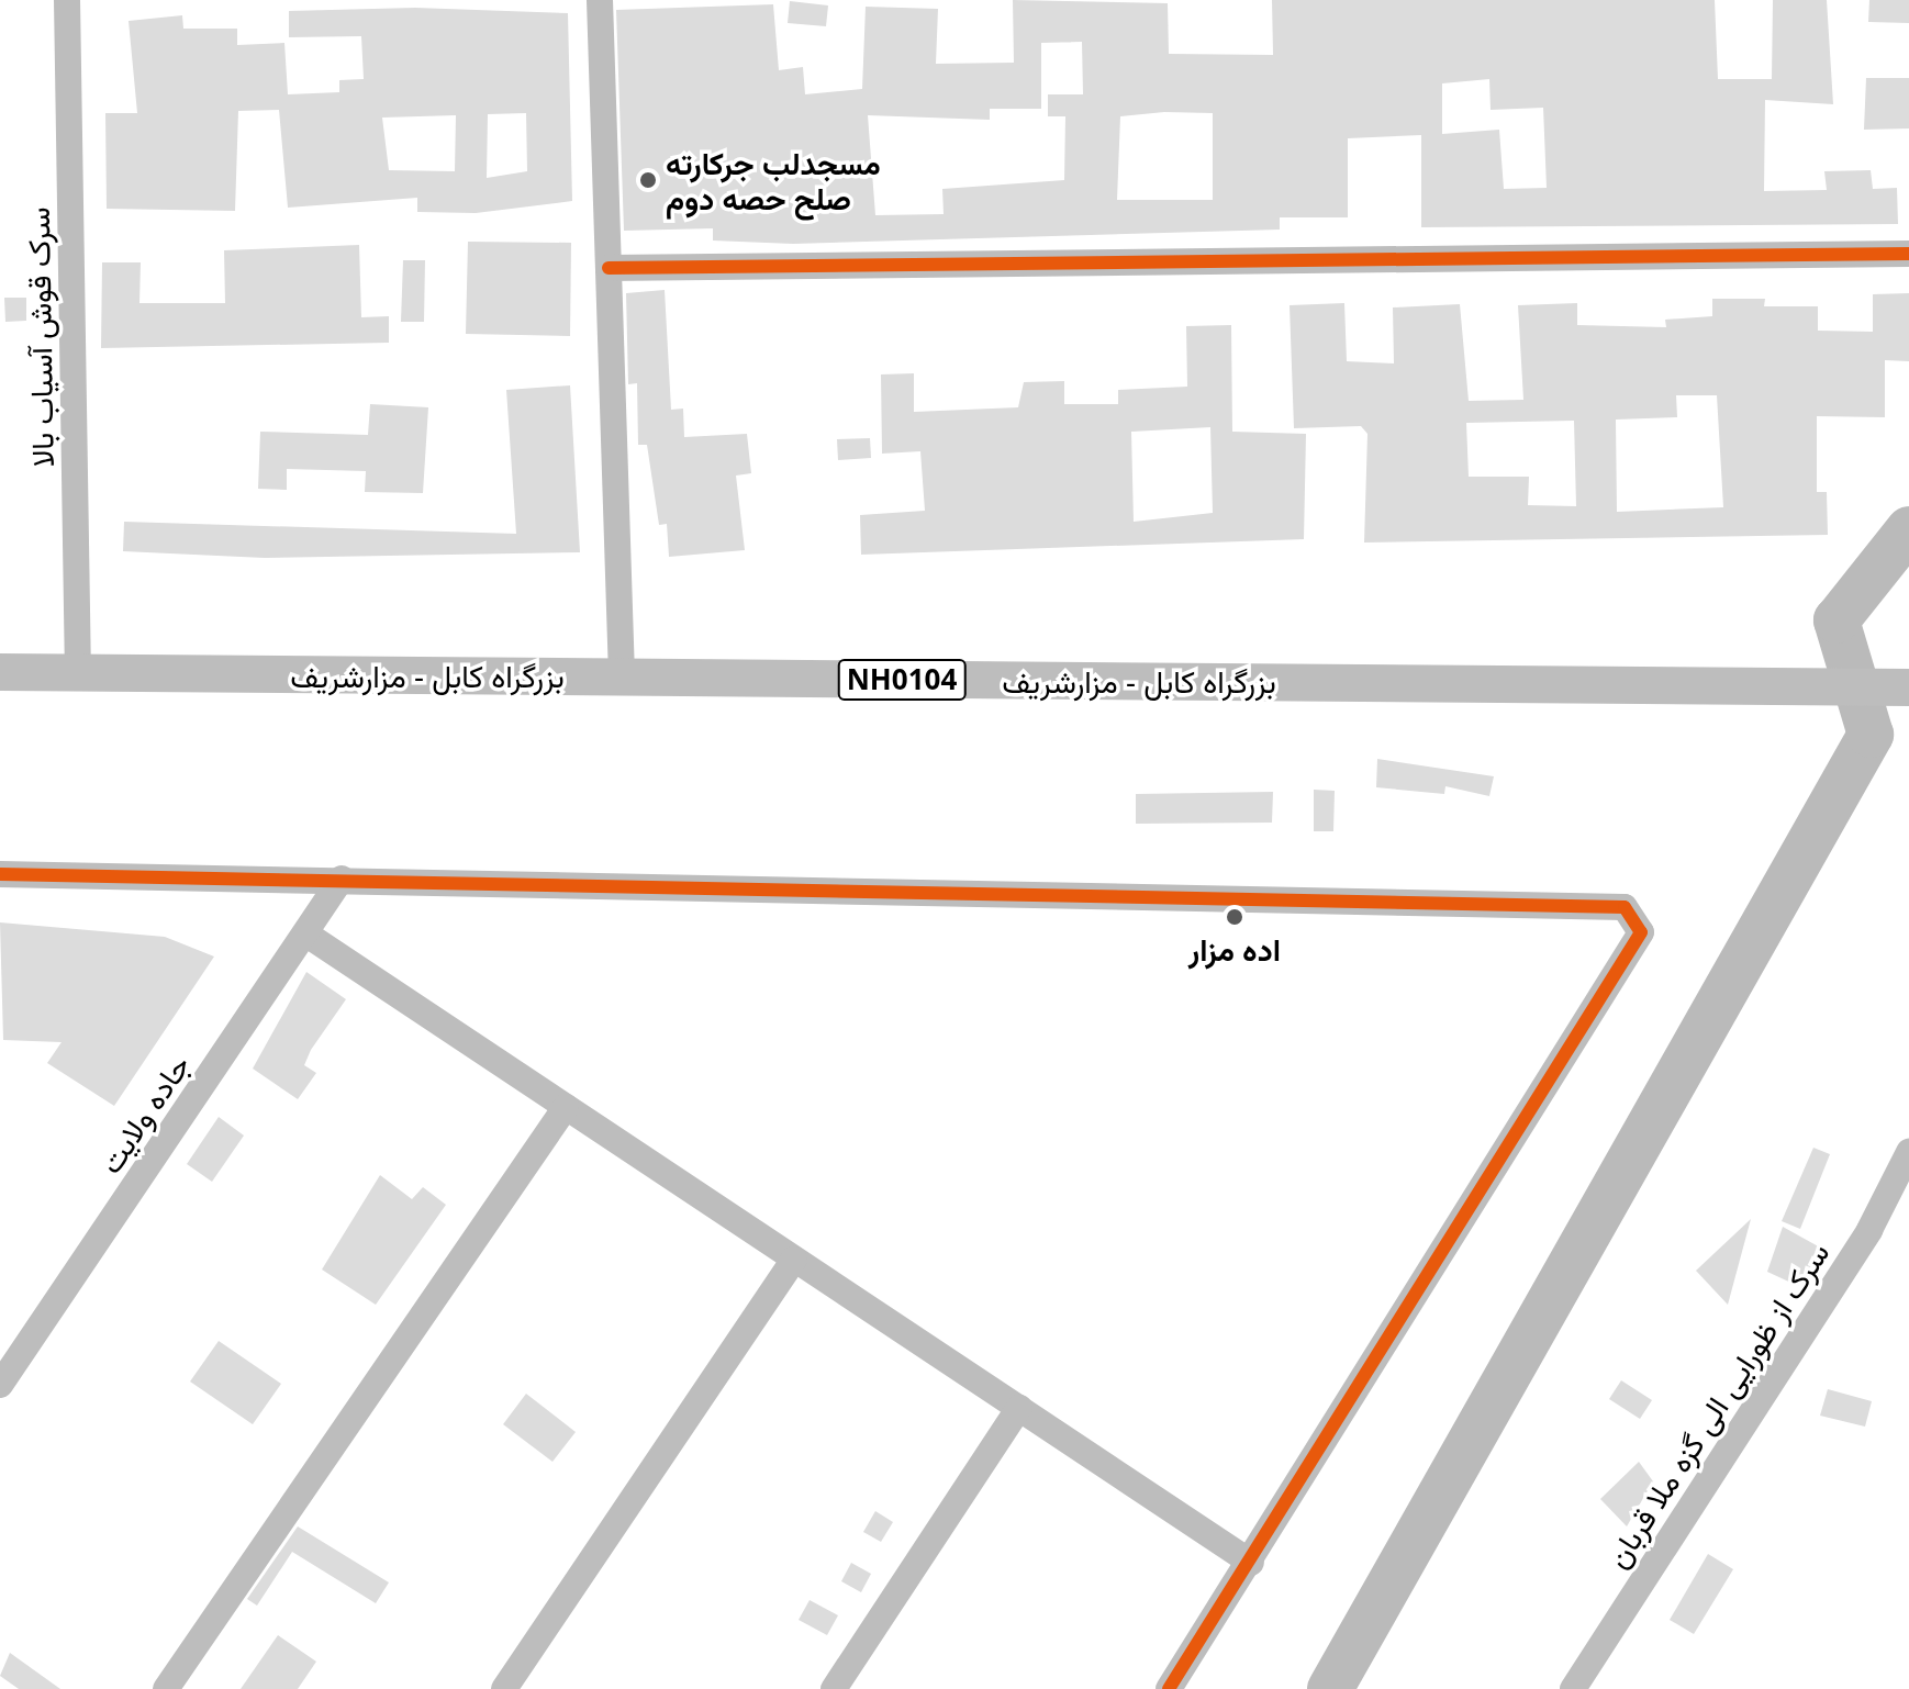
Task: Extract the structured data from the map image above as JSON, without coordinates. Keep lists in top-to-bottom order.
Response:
{
  "streets": {
    "highway": ["بزرگراه کابل - مزارشریف", "NH0104"],
    "street": ["سرک قوش آسیاب بالا", "جاده ولایت", "سرک از ظورایی الی گزه ملا قربان"]
  },
  "crossings": [
    ["سرک قوش آسیاب بالا", "بزرگراه کابل - مزارشریف"]
  ],
  "places": ["مسجدلب جرکارته صلح حصه دوم", "اده مزار"]
}
